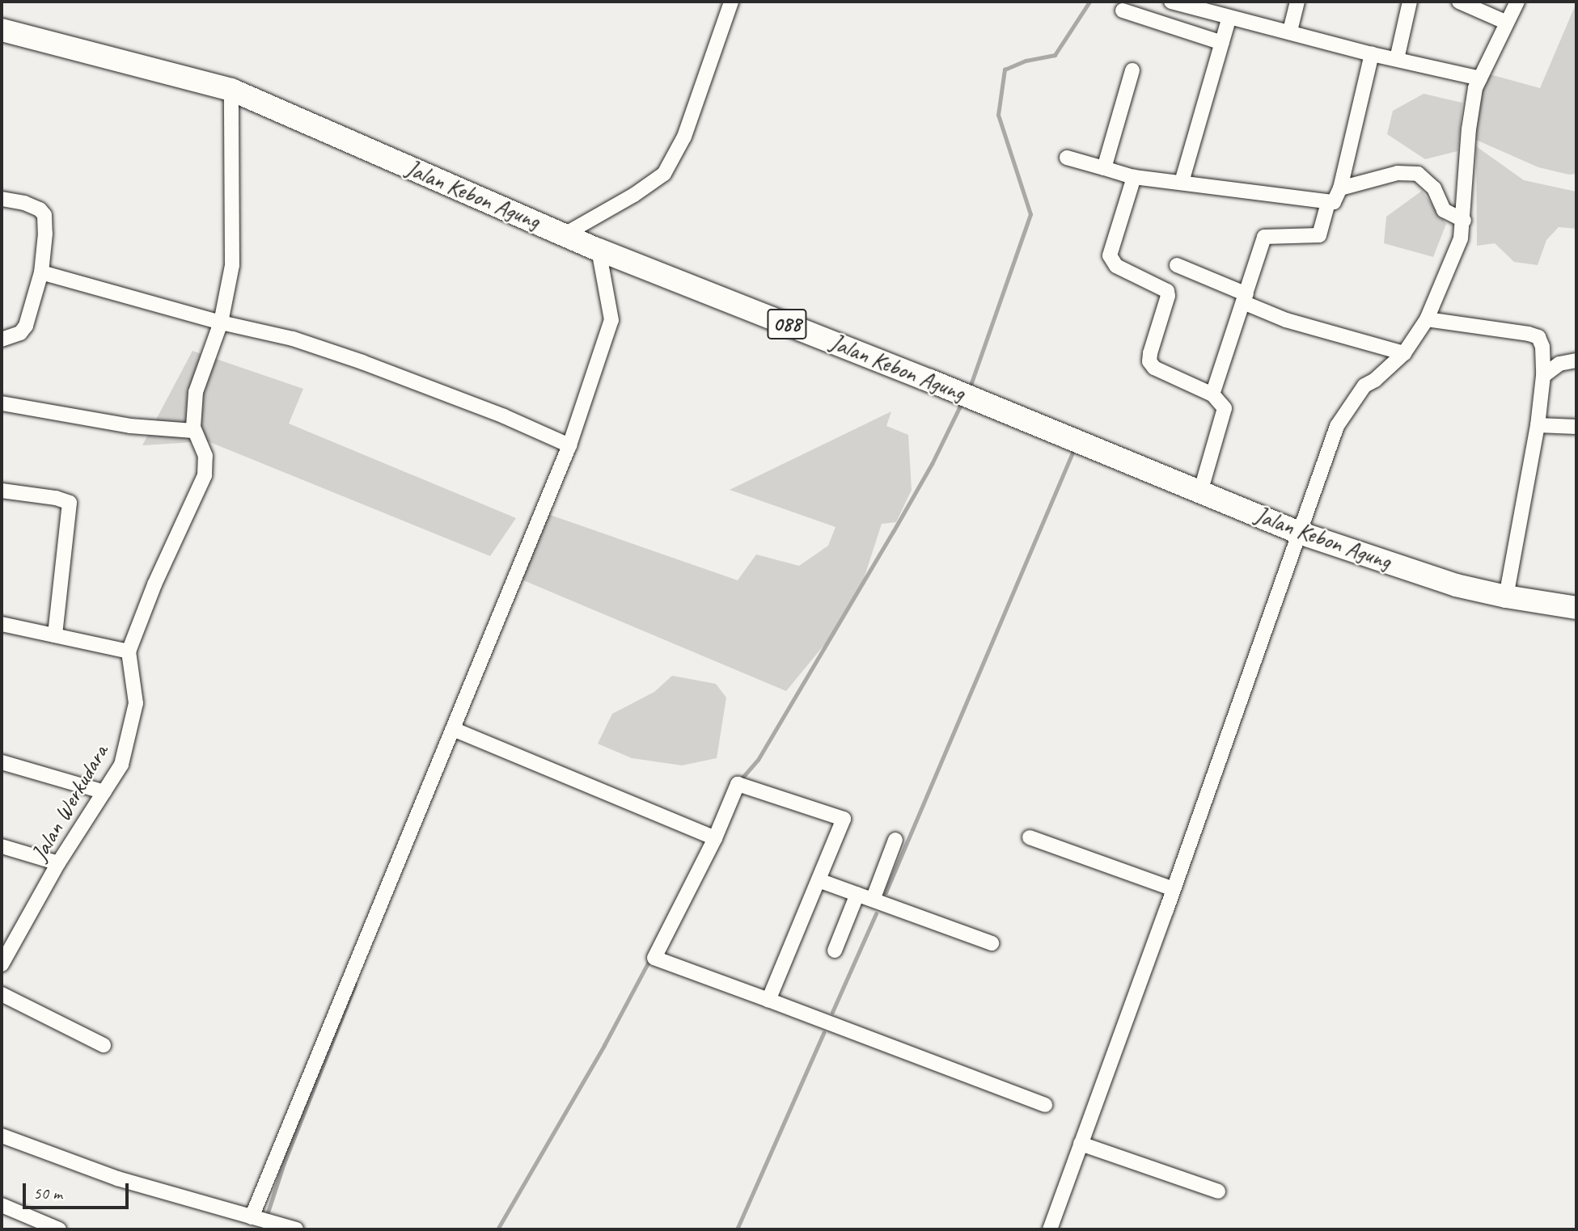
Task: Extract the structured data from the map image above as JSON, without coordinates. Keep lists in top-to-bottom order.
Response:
{
  "streets": {
    "main road": ["Jalan Kebon Agung", "088"],
    "street": ["Jalan Werkudara"]
  },
  "scale_bar": "50 m"
}
